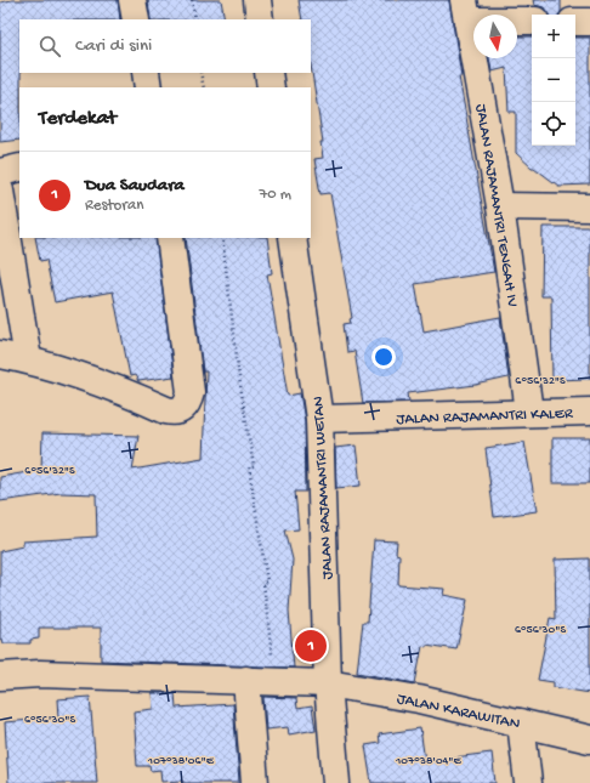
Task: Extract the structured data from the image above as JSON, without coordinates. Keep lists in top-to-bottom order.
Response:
{
  "streets": {
    "street": [
      "JALAN RAJAMANTRI TENGAH IV",
      "JALAN RAJAMANTRI KALER",
      "JALAN RAJAMANTRI WETAN",
      "JALAN KARAWITAN"
    ]
  },
  "crossings": [
    ["JALAN RAJAMANTRI TENGAH IV", "JALAN RAJAMANTRI KALER"],
    ["JALAN RAJAMANTRI KALER", "JALAN RAJAMANTRI WETAN"],
    ["JALAN RAJAMANTRI WETAN", "JALAN KARAWITAN"]
  ],
  "north": "bottom",
  "page": {
    "map_buttons": ["+", "−"],
    "search": "Cari di sini",
    "heading": "Terdekat",
    "list": [
      {
        "mark": "1",
        "name": "Dua Saudara",
        "note": "Restoran",
        "value": "70 m"
      }
    ],
    "pins": "1"
  },
  "coordinates": [
    "6°56'32\"S",
    "6°56'30\"S",
    "107°38'06\"E",
    "107°38'04\"E"
  ]
}
